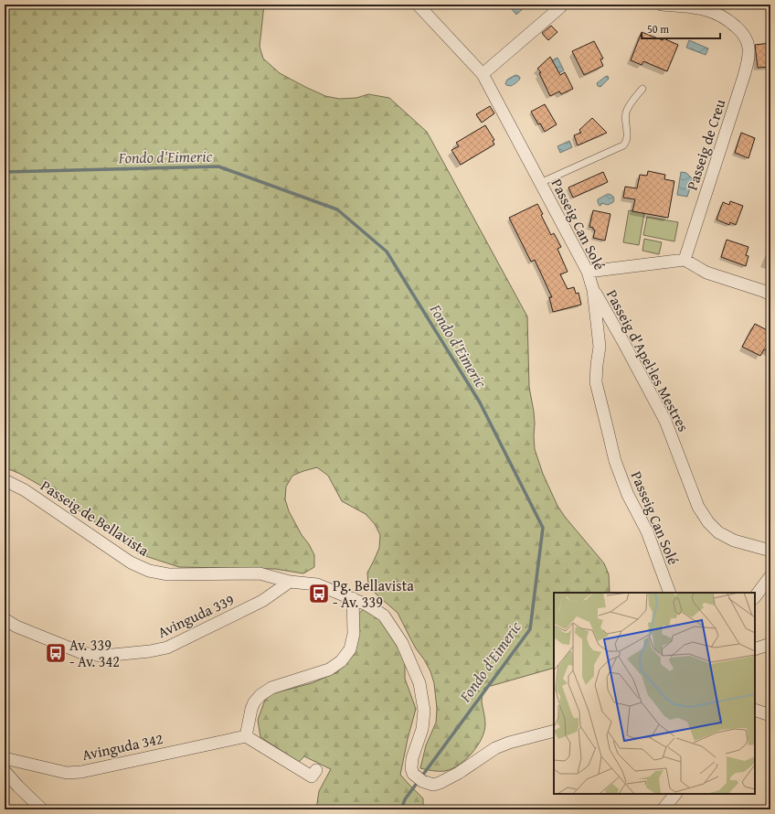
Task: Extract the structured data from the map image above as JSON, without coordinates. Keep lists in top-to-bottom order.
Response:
{
  "streets": {
    "street": [
      "Passeig de Creu",
      "Passeig Can Solé",
      "Passeig d'Apel·les Mestres",
      "Passeig de Bellavista",
      "Avinguda 339",
      "Avinguda 342"
    ]
  },
  "crossings": [
    ["Passeig Can Solé", "Passeig d'Apel·les Mestres"],
    ["Passeig de Bellavista", "Avinguda 339"]
  ],
  "water": ["Fondo d'Eimeric"],
  "places": {
    "bus stop": ["Pg. Bellavista - Av. 339", "Av. 339 - Av. 342"]
  },
  "scale_bar": "50 m"
}
